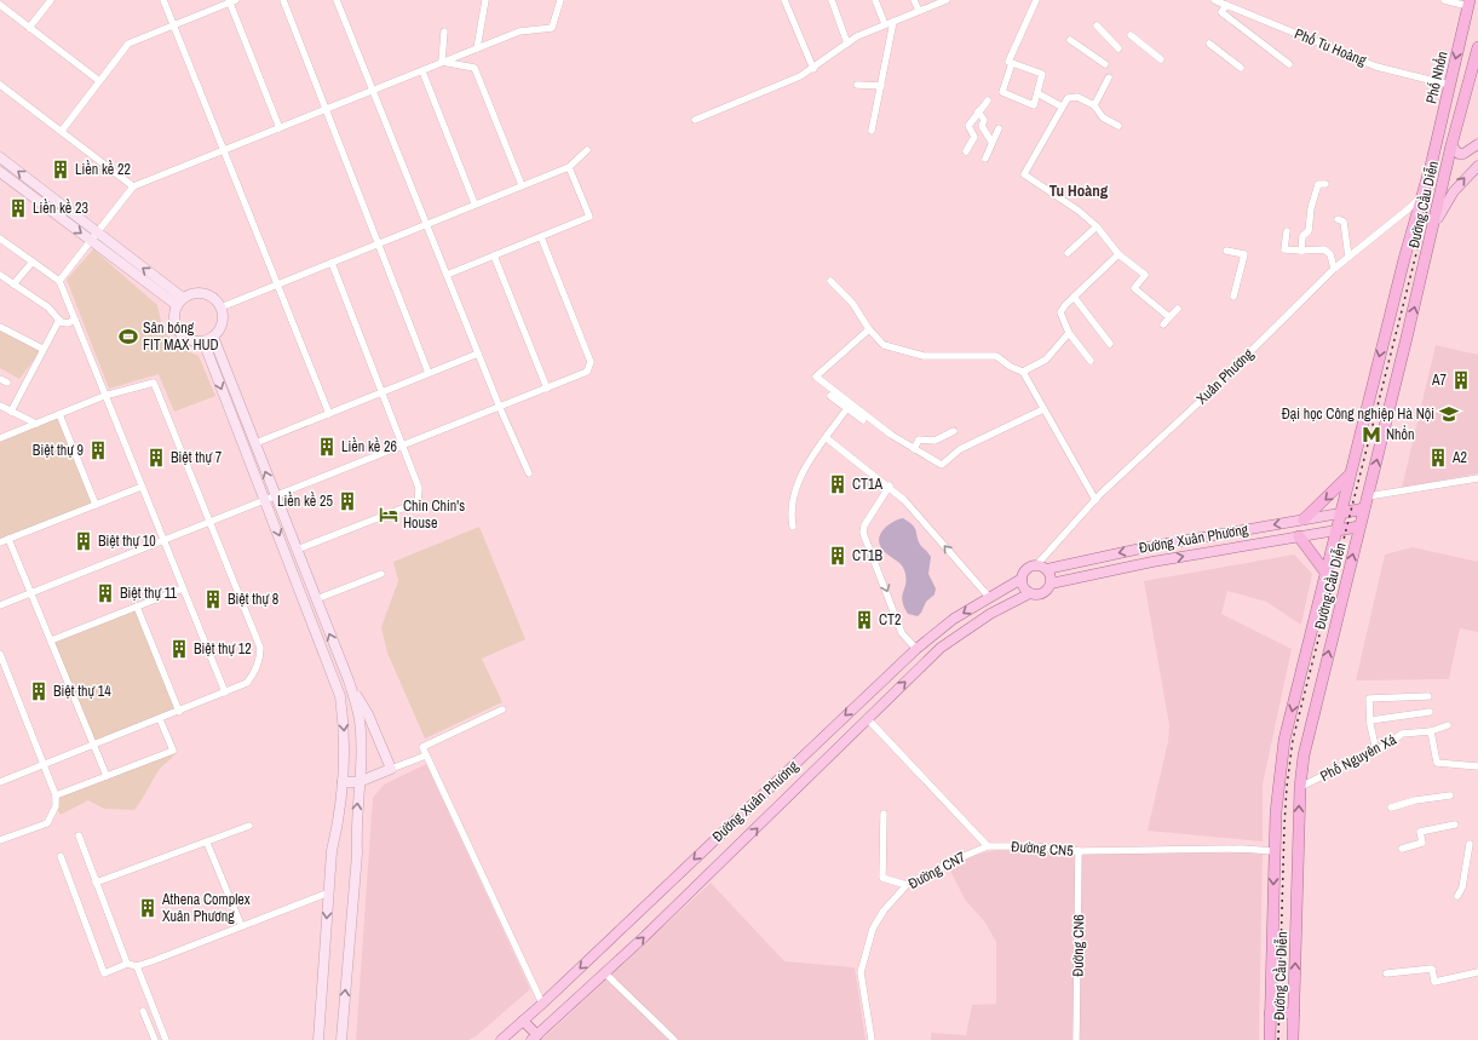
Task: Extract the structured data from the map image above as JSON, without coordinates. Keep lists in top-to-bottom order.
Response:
{
  "streets": {
    "highway": ["Phố Nhổn", "Đường Cầu Diễn"],
    "main road": ["Đường Xuân Phương"],
    "street": [
      "Phố Tu Hoàng",
      "Xuân Phương",
      "Phố Nguyên Xá",
      "Đường CN5",
      "Đường CN7",
      "Đường CN6"
    ]
  },
  "crossings": [
    ["Phố Tu Hoàng", "Phố Nhổn"],
    ["Phố Nhổn", "Đường Cầu Diễn"],
    ["Đường Cầu Diễn", "Xuân Phương"],
    ["Đường Cầu Diễn", "Đường Xuân Phương"],
    ["Đường Cầu Diễn", "Phố Nguyên Xá"],
    ["Đường Cầu Diễn", "Đường CN5"],
    ["Xuân Phương", "Đường Xuân Phương"],
    ["Đường CN5", "Đường CN7"],
    ["Đường CN5", "Đường CN6"]
  ],
  "districts": ["Tu Hoàng"],
  "places": {
    "building": [
      "Liền kề 22",
      "Liền kề 23",
      "A7",
      "Liền kề 26",
      "Biệt thự 9",
      "Biệt thự 7",
      "A2",
      "CT1A",
      "Liền kề 25",
      "Biệt thự 10",
      "CT1B",
      "Biệt thự 11",
      "Biệt thự 8",
      "CT2",
      "Biệt thự 12",
      "Biệt thự 14",
      "Athena Complex Xuân Phương"
    ],
    "sports": ["Sân bóng FIT MAX HUD"],
    "school or university": ["Đại học Công nghiệp Hà Nội"],
    "metro station": ["Nhổn"],
    "hotel": ["Chin Chin's House"]
  }
}
